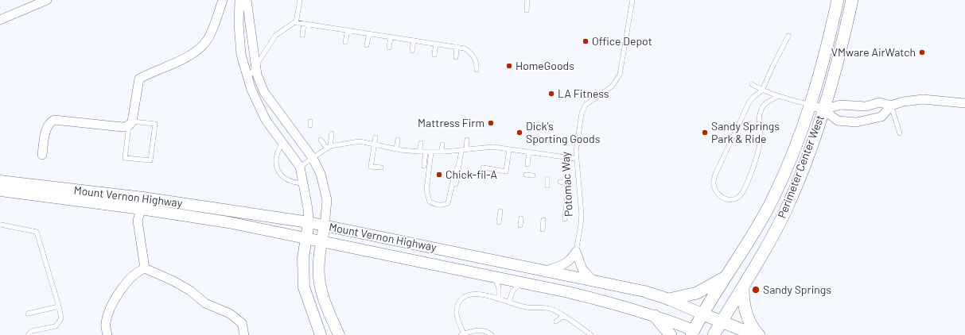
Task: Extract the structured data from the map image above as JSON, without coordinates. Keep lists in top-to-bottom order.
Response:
{
  "streets": {
    "main road": ["Perimeter Center West", "Mount Vernon Highway"],
    "lane": ["Potomac Way"]
  },
  "crossings": [
    ["Perimeter Center West", "Mount Vernon Highway"]
  ],
  "places": [
    "Office Depot",
    "VMware AirWatch",
    "HomeGoods",
    "LA Fitness",
    "Mattress Firm",
    "Dick's Sporting Goods",
    "Sandy Springs Park & Ride",
    "Chick-fil-A",
    "Sandy Springs"
  ]
}
